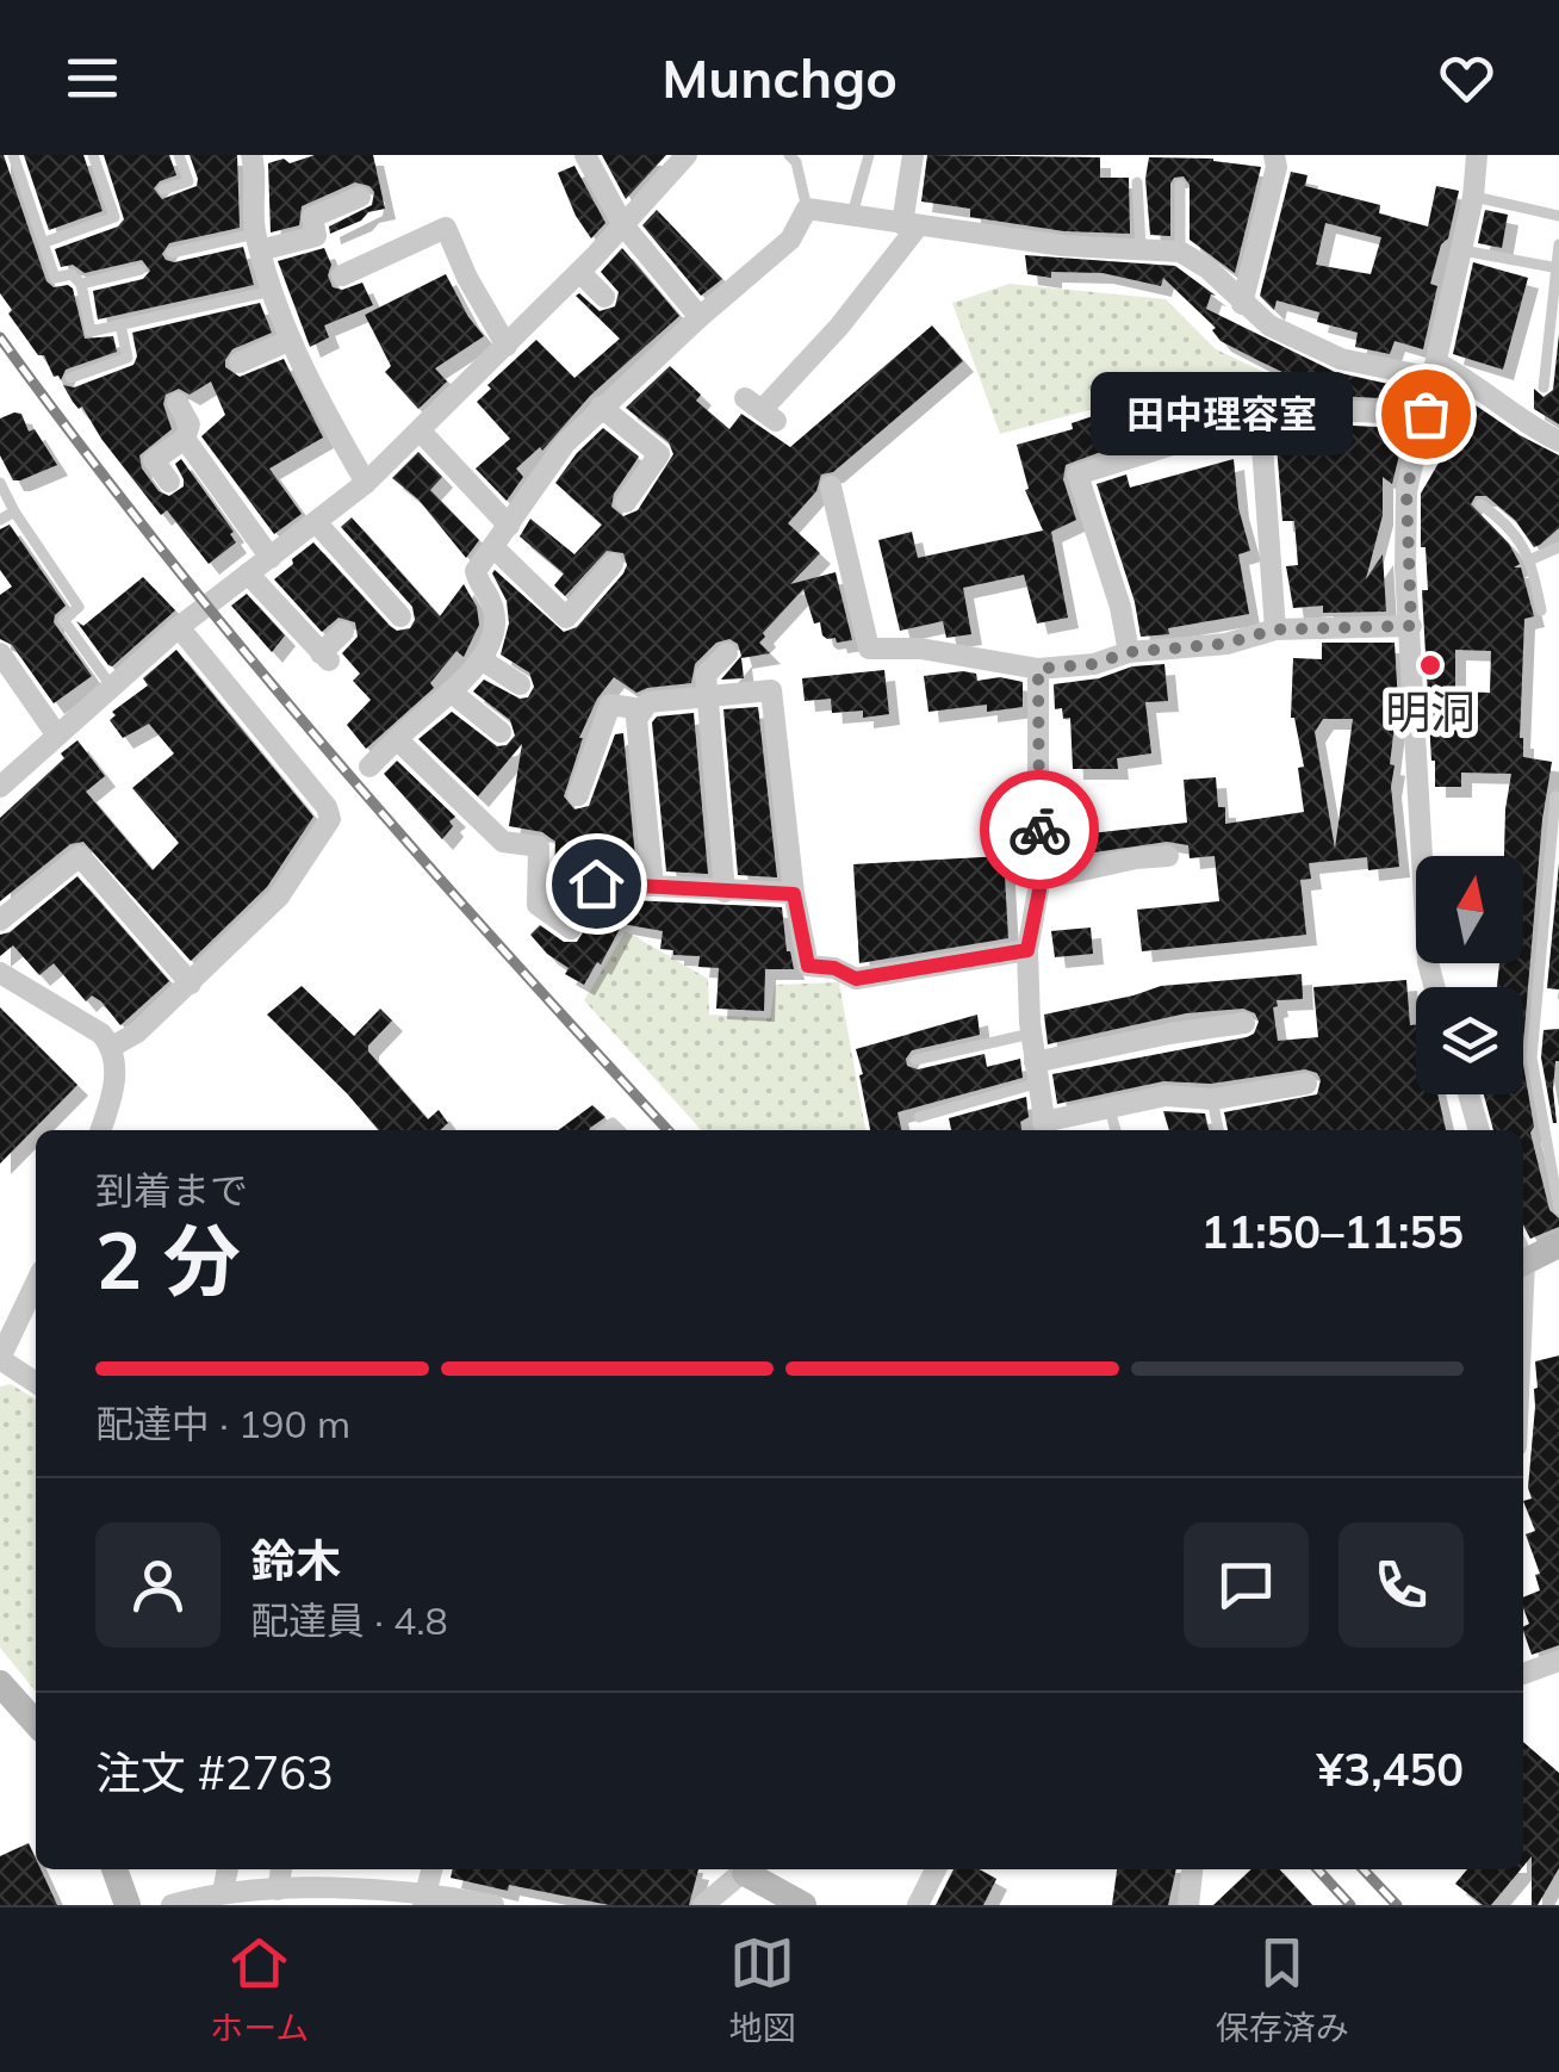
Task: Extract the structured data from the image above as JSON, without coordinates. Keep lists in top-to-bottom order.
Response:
{
  "places": ["田中理容室", "明洞"],
  "north": "top",
  "page": {
    "header": "Munchgo",
    "bubble": "田中理容室",
    "heading": ["2 分", "到着まで", "11:50–11:55"],
    "panel": [
      "鈴木",
      "配達員 · 4.8",
      "注文 #2763",
      "¥3,450"
    ],
    "bar": "配達中 · 190 m",
    "tabs": ["ホーム", "地図", "保存済み"]
  }
}
